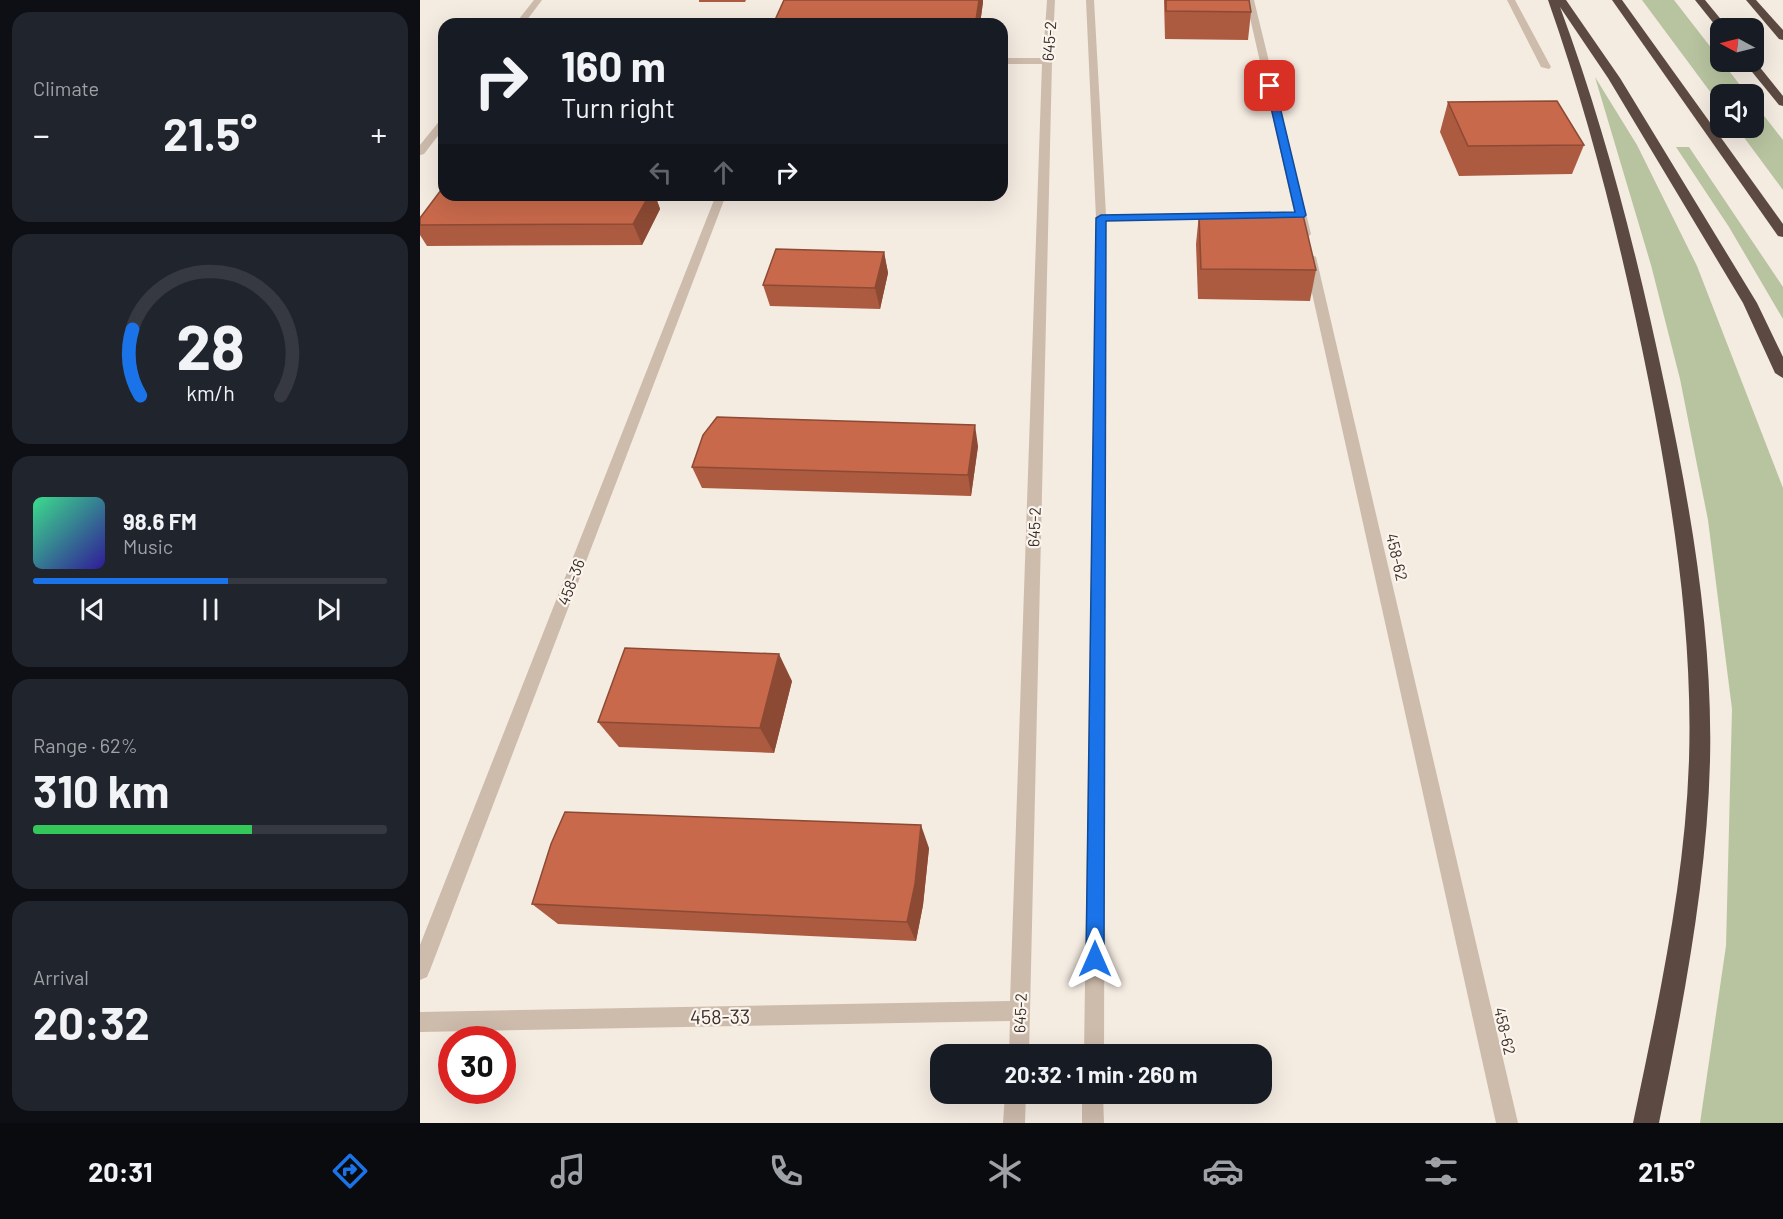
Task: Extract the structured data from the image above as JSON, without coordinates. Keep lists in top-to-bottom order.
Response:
{
  "streets": {
    "street": [
      "645-2",
      "458-62",
      "458-36",
      "458-33"
    ]
  },
  "crossings": [
    ["645-2", "458-33"]
  ],
  "north": "left",
  "page": {
    "tile": [
      "Climate",
      ["Range · 62%", "310 km"],
      ["Arrival", "20:32"]
    ],
    "turn": ["160 m", "Turn right"],
    "heat": ["−", "21.5°", "+"],
    "song": ["98.6 FM", "Music"],
    "limit": "30",
    "trip": "20:32 · 1 min · 260 m",
    "tabs": ["20:31", "21.5°"],
    "gauge": ["28", "km/h"]
  }
}
